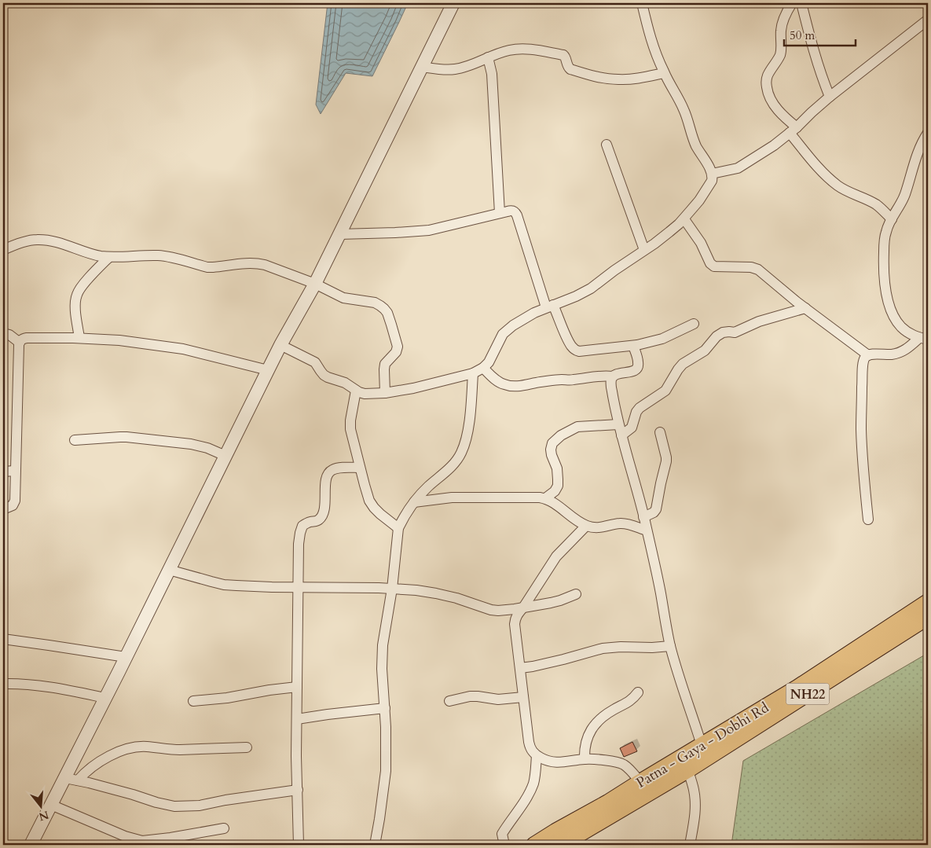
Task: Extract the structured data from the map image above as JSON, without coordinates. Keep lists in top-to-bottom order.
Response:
{
  "streets": {
    "main road": ["NH22", "Patna - Gaya - Dobhi Rd"]
  },
  "scale_bar": "50 m",
  "north": "bottom"
}
